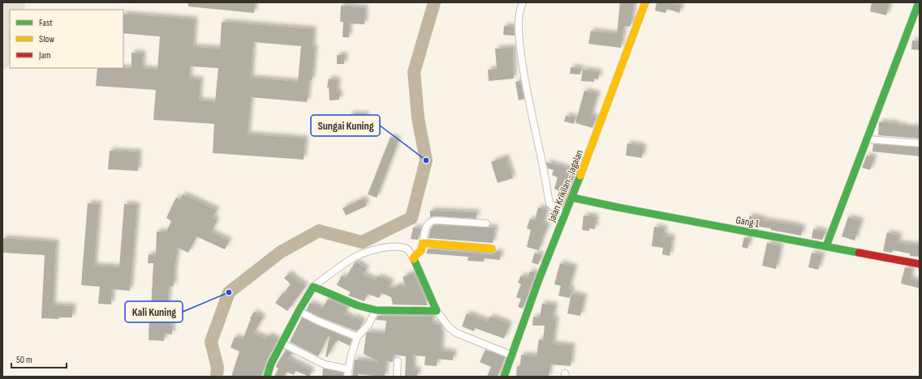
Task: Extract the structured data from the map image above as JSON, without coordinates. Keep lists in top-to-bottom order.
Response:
{
  "streets": {
    "street": ["Jalan Krikilan - Jagalan", "Gang 1"]
  },
  "crossings": [
    ["Jalan Krikilan - Jagalan", "Gang 1"]
  ],
  "places": ["Sungai Kuning", "Kali Kuning"],
  "legend": ["Fast", "Slow", "Jam"],
  "scale_bar": "50 m"
}
